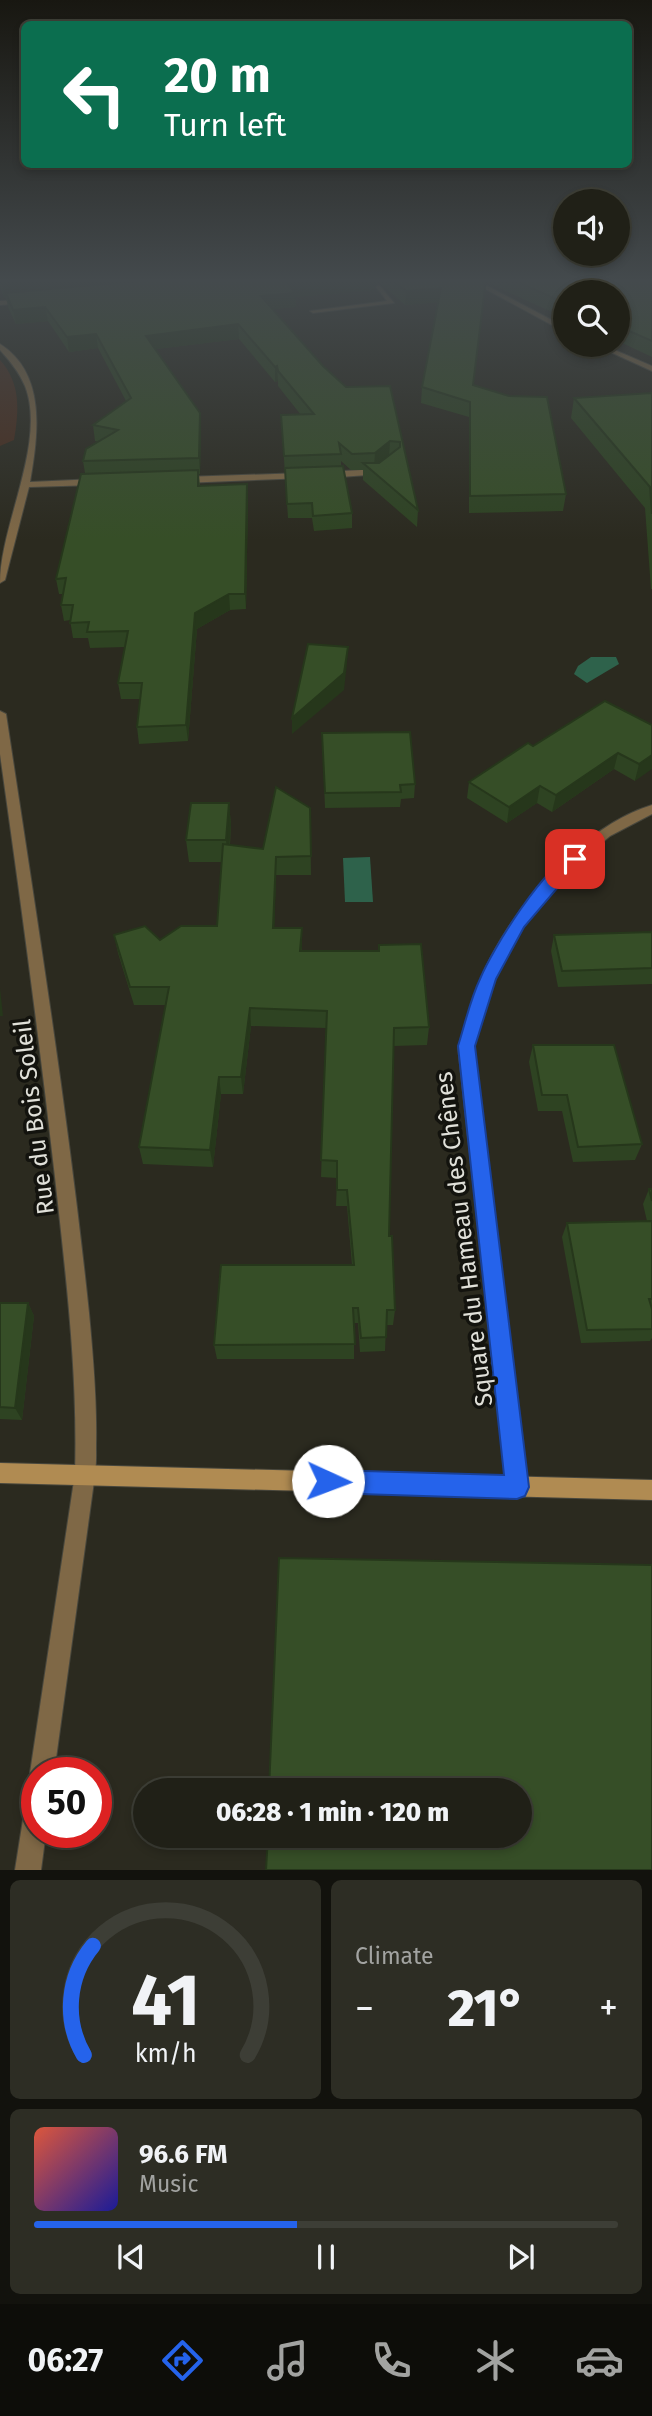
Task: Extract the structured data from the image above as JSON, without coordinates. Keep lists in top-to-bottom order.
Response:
{
  "streets": {
    "street": ["Rue du Bois Soleil", "Square du Hameau des Chênes"]
  },
  "page": {
    "turn": ["20 m", "Turn left"],
    "limit": "50",
    "trip": "06:28 · 1 min · 120 m",
    "tile": "Climate",
    "heat": ["−", "21°", "+"],
    "song": ["96.6 FM", "Music"],
    "tabs": "06:27",
    "gauge": ["41", "km/h"]
  }
}
